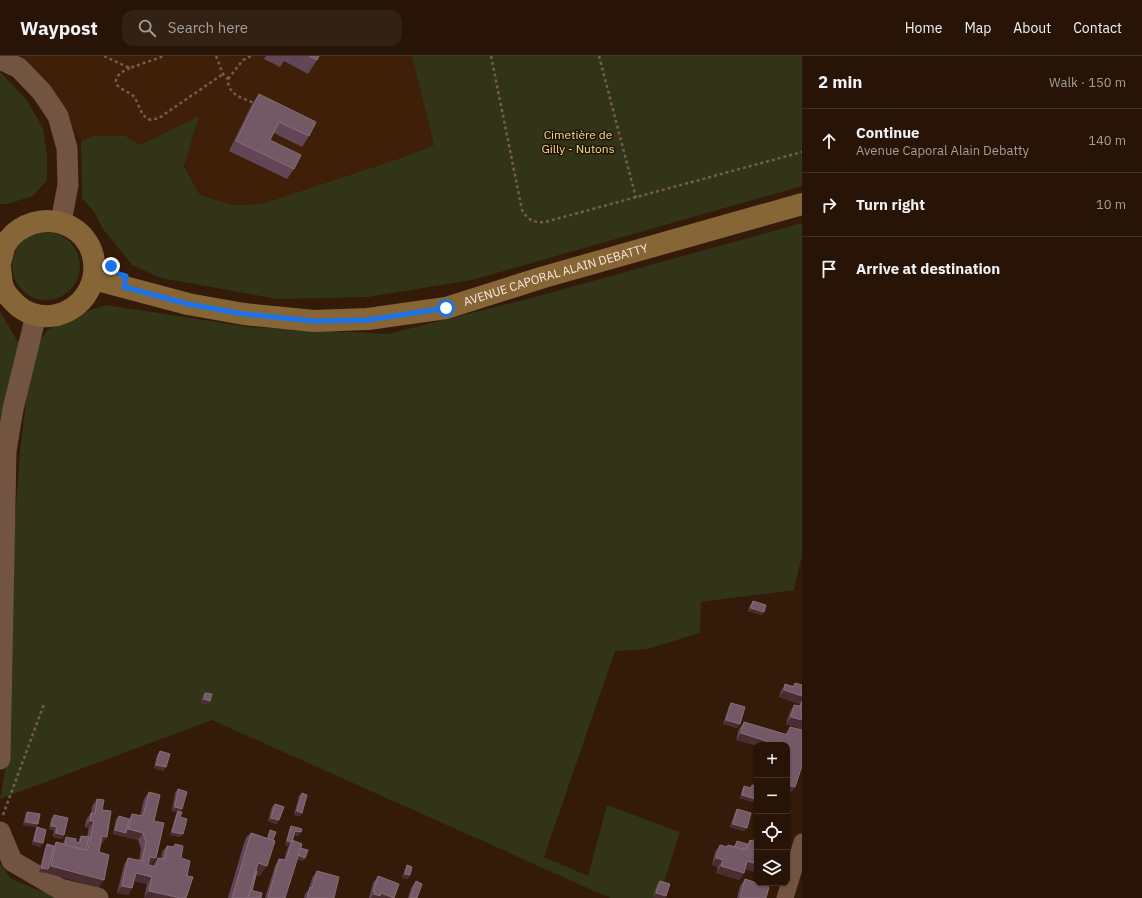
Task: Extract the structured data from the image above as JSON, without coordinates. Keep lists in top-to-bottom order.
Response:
{
  "streets": {
    "main road": ["AVENUE CAPORAL ALAIN DEBATTY"]
  },
  "parks": ["Cimetière de Gilly - Nutons"],
  "page": {
    "header": "Waypost",
    "search": "Search here",
    "nav": [
      "Home",
      "Map",
      "About",
      "Contact"
    ],
    "heading": ["2 min", "Walk · 150 m"],
    "list": [
      ["Continue", "Avenue Caporal Alain Debatty", "140 m"],
      ["Turn right", "10 m"],
      "Arrive at destination"
    ],
    "map_buttons": ["+", "−"]
  }
}
